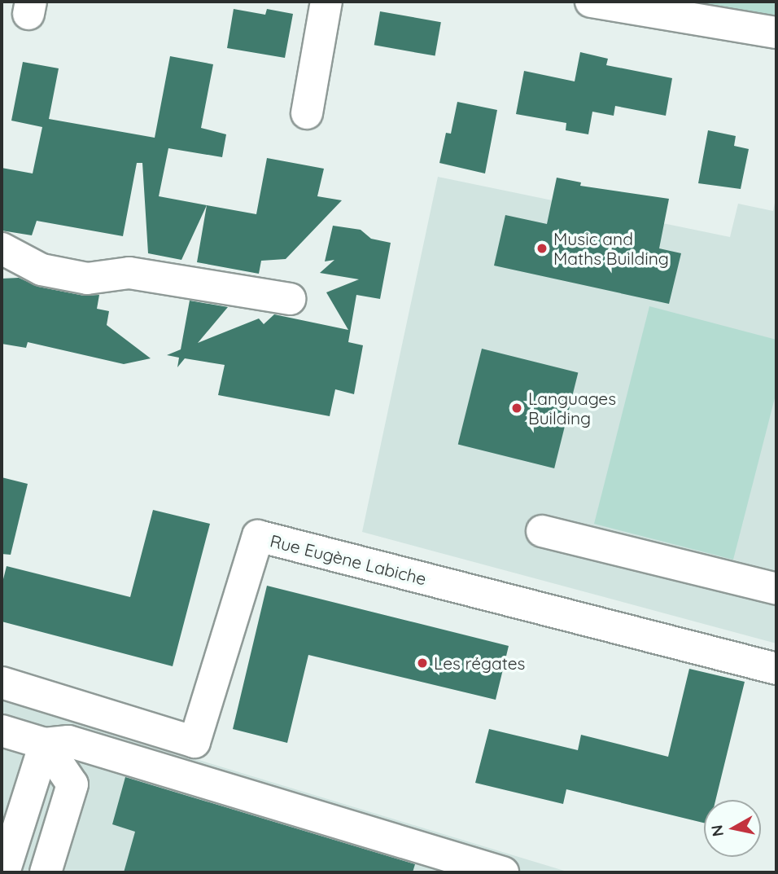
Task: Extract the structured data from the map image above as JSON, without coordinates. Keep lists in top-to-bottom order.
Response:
{
  "streets": {
    "street": ["Rue Eugène Labiche"]
  },
  "places": ["Music and Maths Building", "Languages Building", "Les régates"],
  "north": "left"
}
